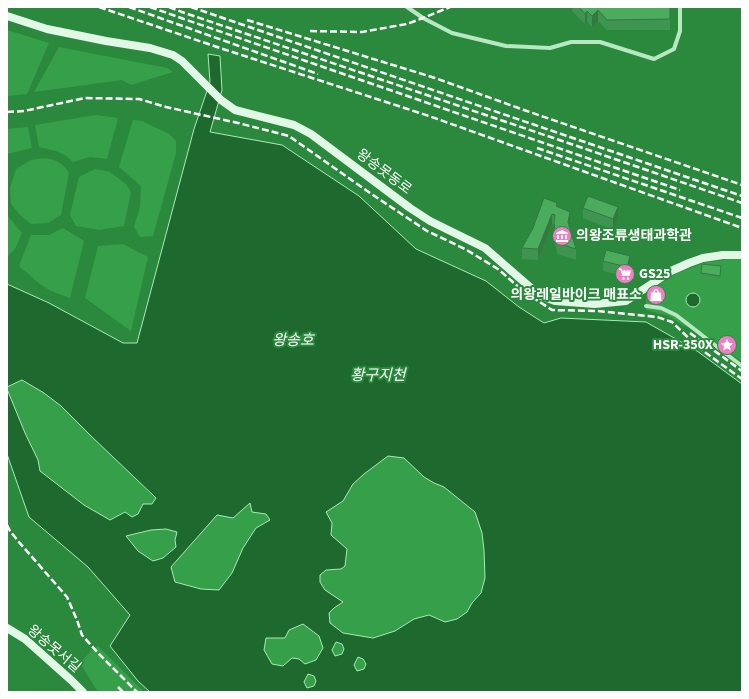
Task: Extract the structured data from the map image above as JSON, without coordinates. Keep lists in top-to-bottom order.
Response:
{
  "streets": {
    "street": ["왕송못동로", "왕송못서길"]
  },
  "water": ["왕송호", "황구지천"],
  "places": {
    "museum": ["의왕조류생태과학관"],
    "supermarket": ["GS25"],
    "shop": ["의왕레일바이크 매표소"],
    "place": ["HSR-350X"]
  }
}
